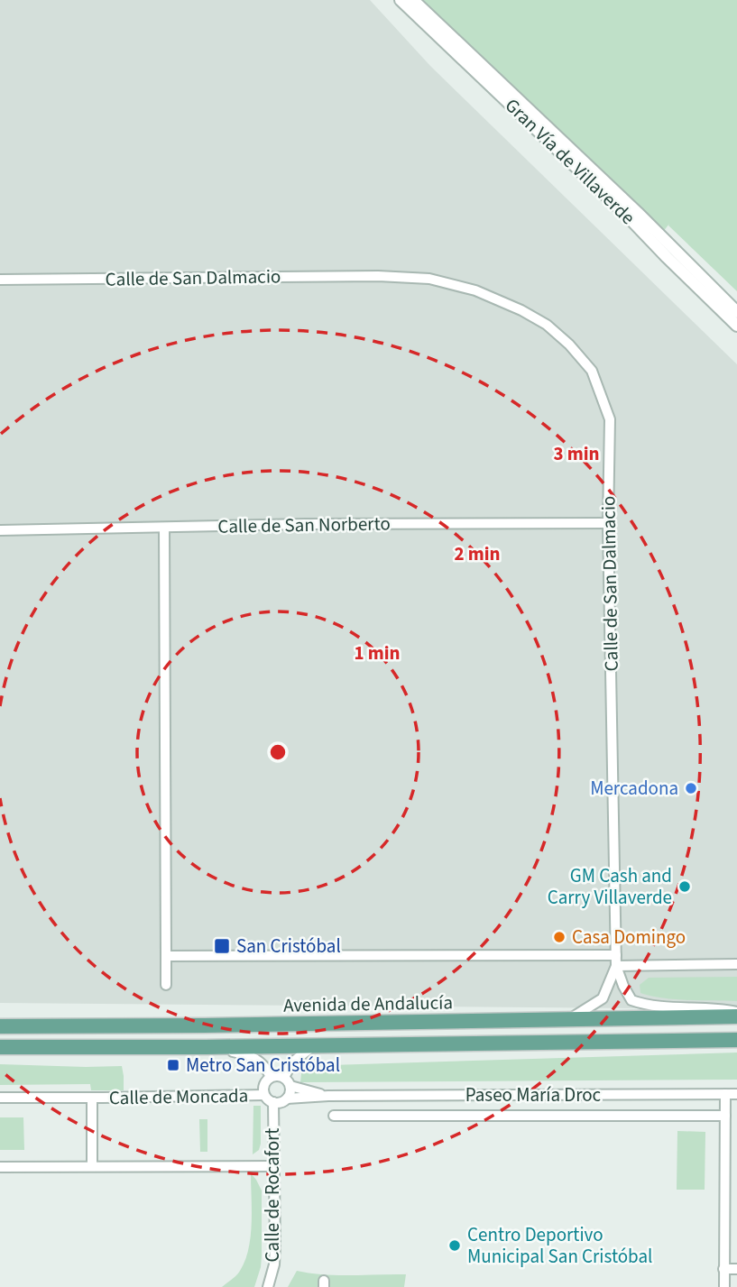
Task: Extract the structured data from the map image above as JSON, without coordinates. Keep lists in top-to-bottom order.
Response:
{
  "streets": {
    "main road": ["Avenida de Andalucía"],
    "street": [
      "Gran Vía de Villaverde",
      "Calle de San Dalmacio",
      "Calle de San Norberto",
      "Paseo María Droc",
      "Calle de Moncada",
      "Calle de Rocafort"
    ]
  },
  "crossings": [
    ["Calle de San Dalmacio", "Calle de San Norberto"],
    ["Calle de San Dalmacio", "Avenida de Andalucía"],
    ["Paseo María Droc", "Calle de Moncada"],
    ["Paseo María Droc", "Calle de Rocafort"],
    ["Calle de Moncada", "Calle de Rocafort"]
  ],
  "places": {
    "other": [
      "Mercadona",
      "GM Cash and Carry Villaverde",
      "Casa Domingo",
      "Centro Deportivo Municipal San Cristóbal"
    ],
    "transit": ["San Cristóbal", "Metro San Cristóbal"]
  },
  "rings": ["3 min", "2 min", "1 min"]
}
